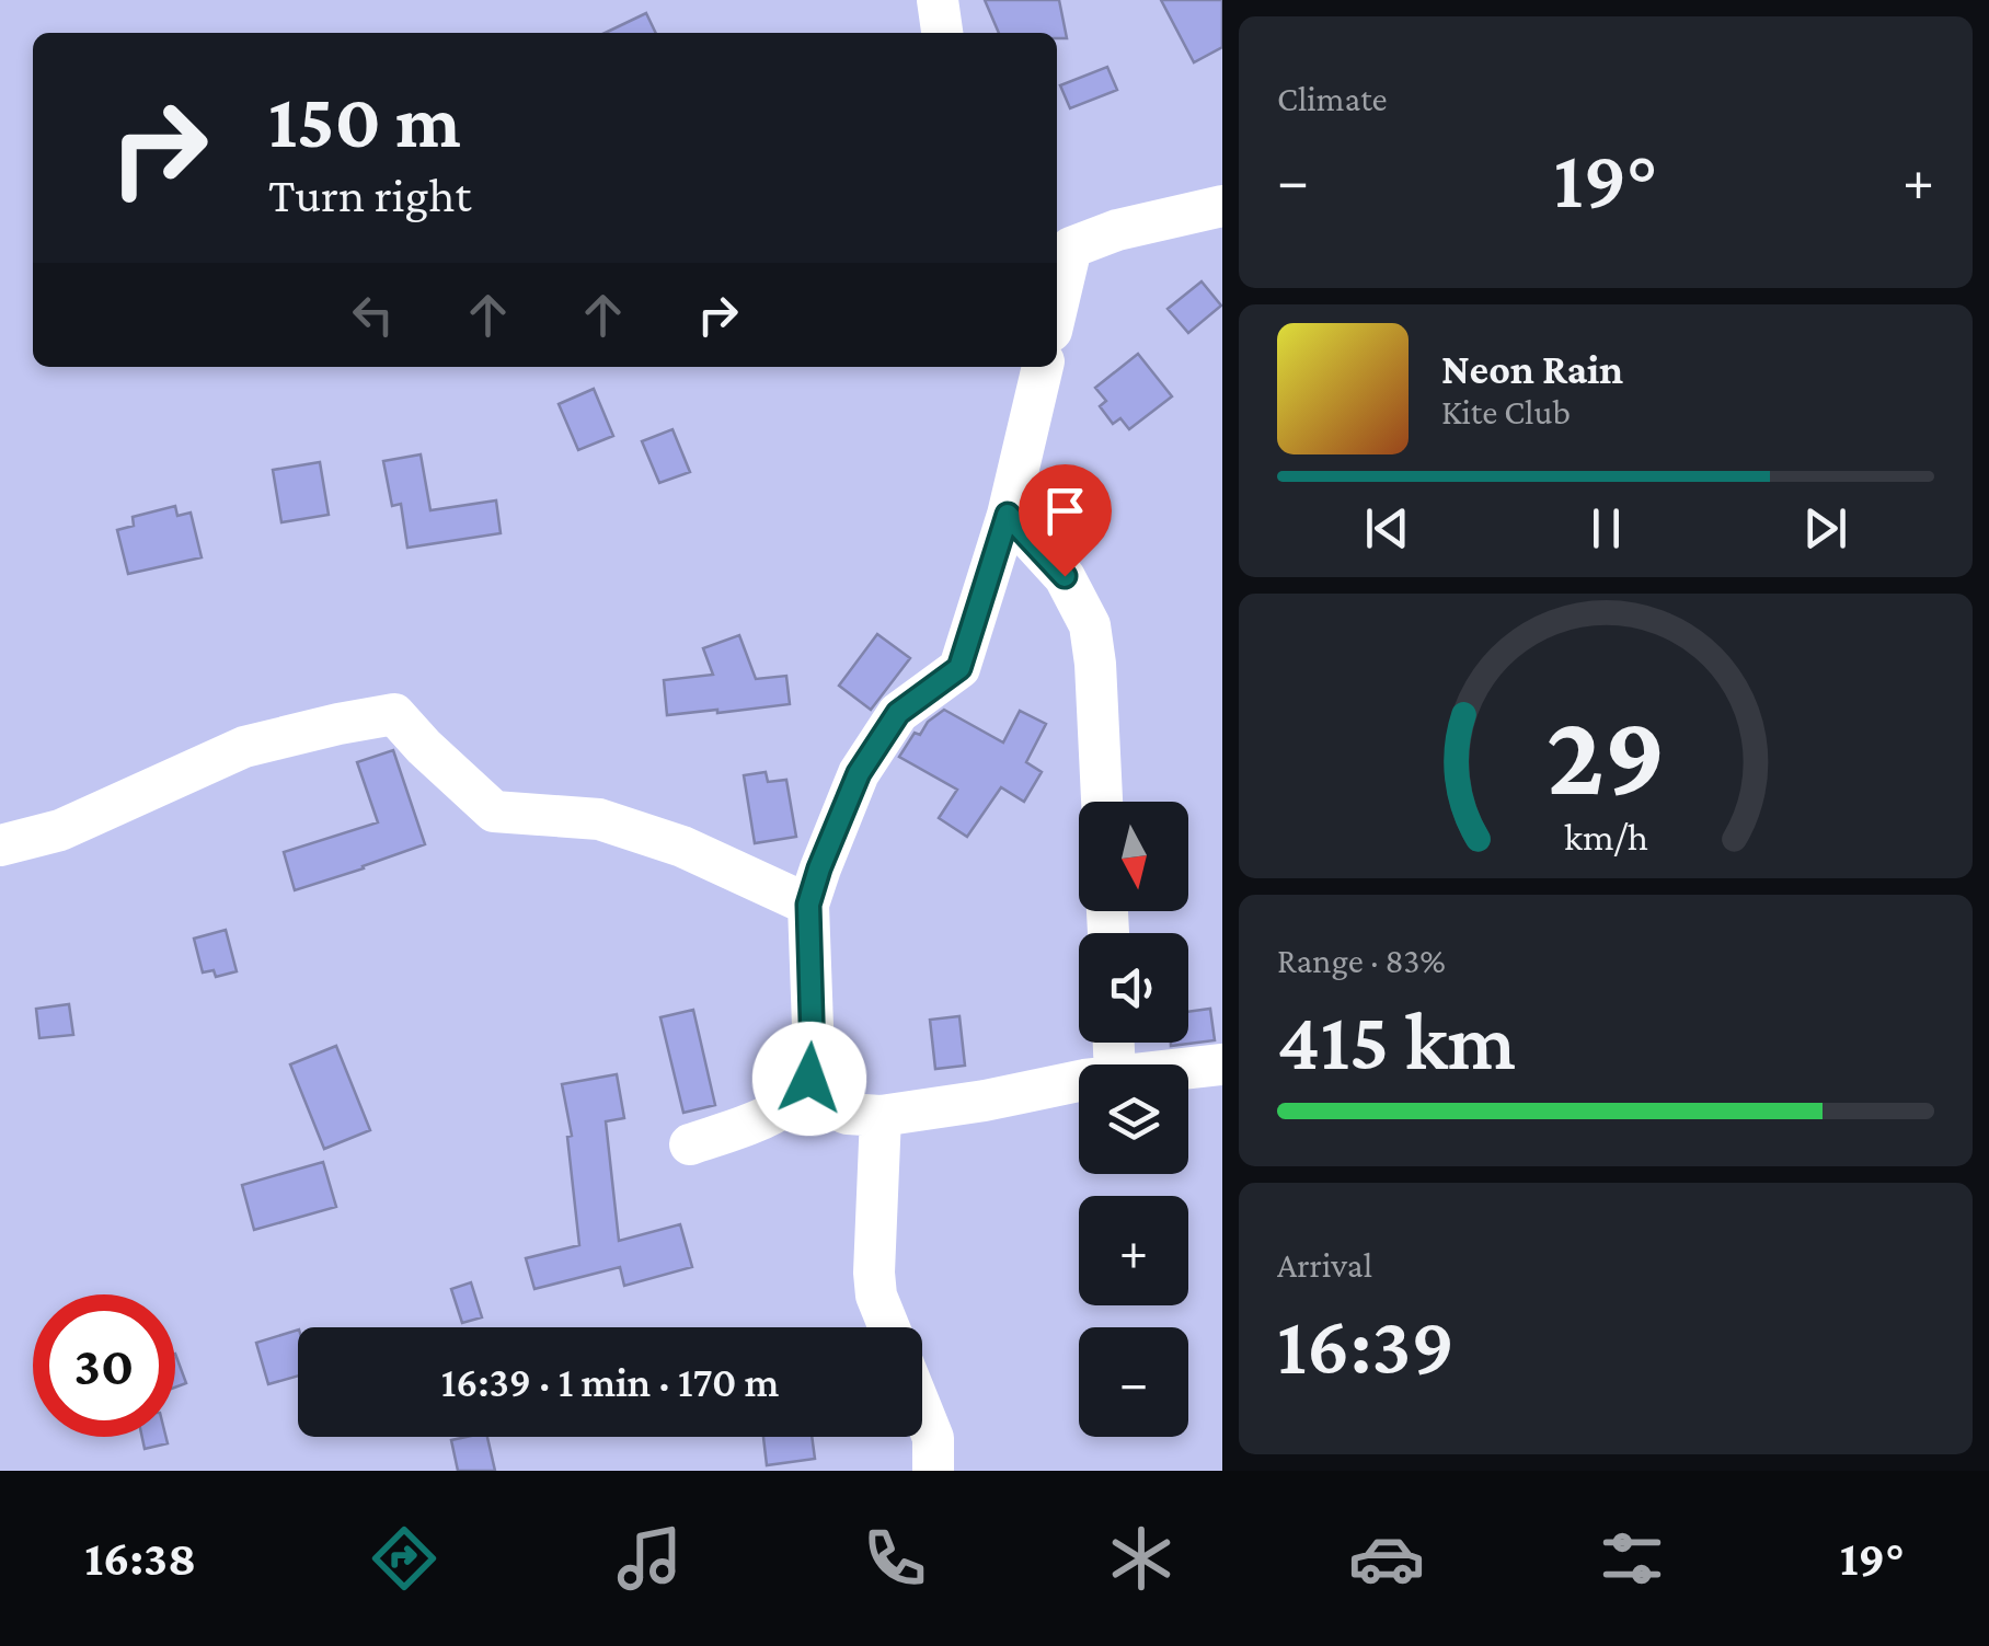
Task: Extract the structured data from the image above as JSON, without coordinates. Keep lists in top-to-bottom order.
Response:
{
  "north": "bottom",
  "page": {
    "tile": [
      "Climate",
      ["Range · 83%", "415 km"],
      ["Arrival", "16:39"]
    ],
    "turn": ["150 m", "Turn right"],
    "heat": ["−", "19°", "+"],
    "song": ["Neon Rain", "Kite Club"],
    "map_buttons": ["+", "−"],
    "limit": "30",
    "trip": "16:39 · 1 min · 170 m",
    "tabs": ["16:38", "19°"],
    "gauge": ["29", "km/h"]
  }
}
